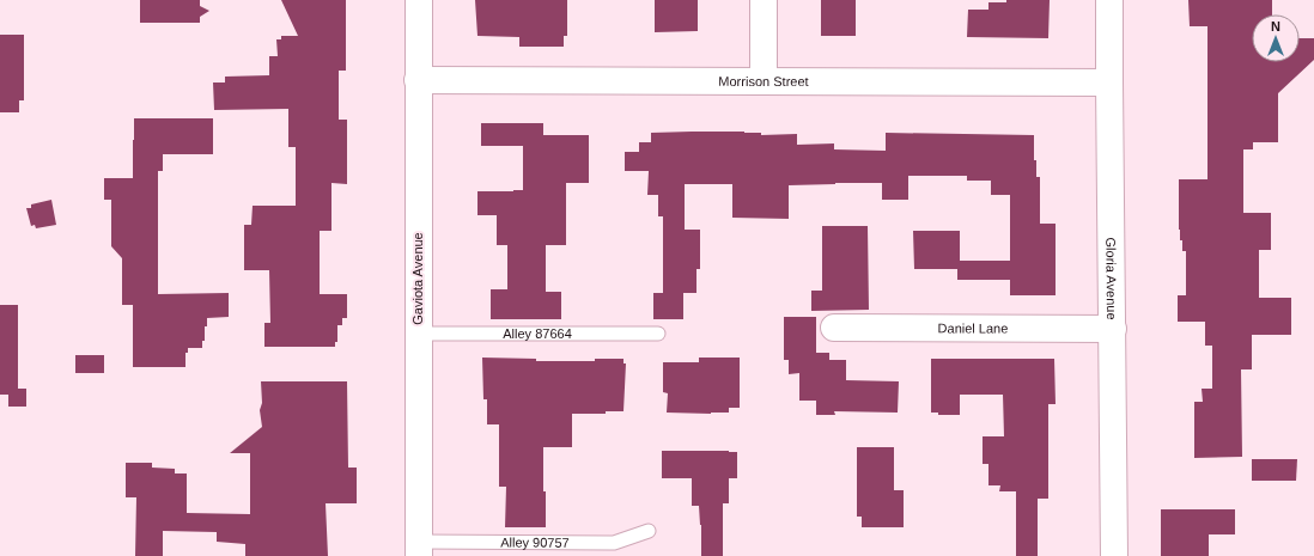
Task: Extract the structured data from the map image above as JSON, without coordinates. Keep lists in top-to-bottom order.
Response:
{
  "streets": {
    "street": [
      "Morrison Street",
      "Gloria Avenue",
      "Gaviota Avenue",
      "Daniel Lane"
    ],
    "lane": ["Alley 87664", "Alley 90757"]
  },
  "crossings": [
    ["Morrison Street", "Gloria Avenue"],
    ["Morrison Street", "Gaviota Avenue"],
    ["Gloria Avenue", "Daniel Lane"],
    ["Gaviota Avenue", "Alley 87664"],
    ["Gaviota Avenue", "Alley 90757"]
  ],
  "north": "top"
}
